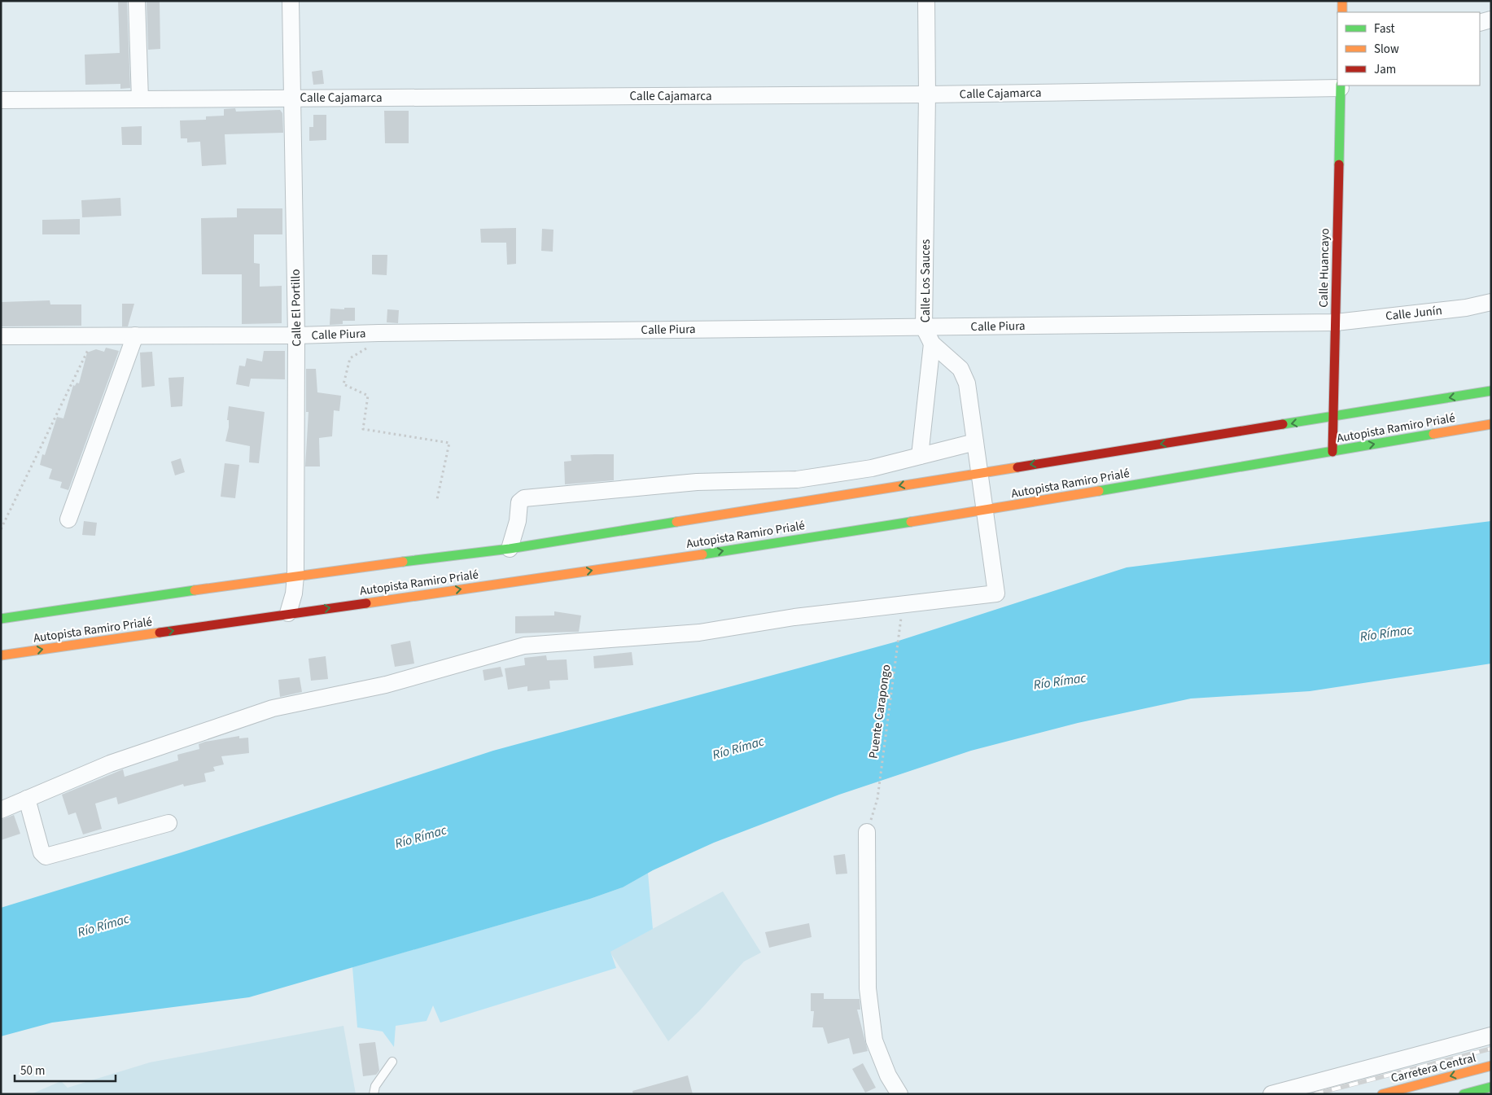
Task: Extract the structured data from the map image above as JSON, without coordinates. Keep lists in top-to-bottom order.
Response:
{
  "streets": {
    "main road": ["Calle Huancayo", "Autopista Ramiro Prialé", "Carretera Central"],
    "street": [
      "Calle Cajamarca",
      "Calle Los Sauces",
      "Calle El Portillo",
      "Calle Junín",
      "Calle Piura"
    ],
    "path": ["Puente Carapongo"]
  },
  "crossings": [
    ["Calle Cajamarca", "Calle Huancayo"],
    ["Calle Cajamarca", "Calle Los Sauces"],
    ["Calle Cajamarca", "Calle El Portillo"],
    ["Calle Huancayo", "Calle Junín"],
    ["Calle Huancayo", "Calle Piura"],
    ["Calle Huancayo", "Autopista Ramiro Prialé"],
    ["Calle Los Sauces", "Calle Piura"],
    ["Calle Los Sauces", "Autopista Ramiro Prialé"],
    ["Calle El Portillo", "Calle Piura"],
    ["Calle El Portillo", "Autopista Ramiro Prialé"],
    ["Calle Junín", "Calle Piura"]
  ],
  "one_way": ["Carretera Central"],
  "water": ["Río Rímac"],
  "legend": ["Fast", "Slow", "Jam"],
  "scale_bar": "50 m"
}
